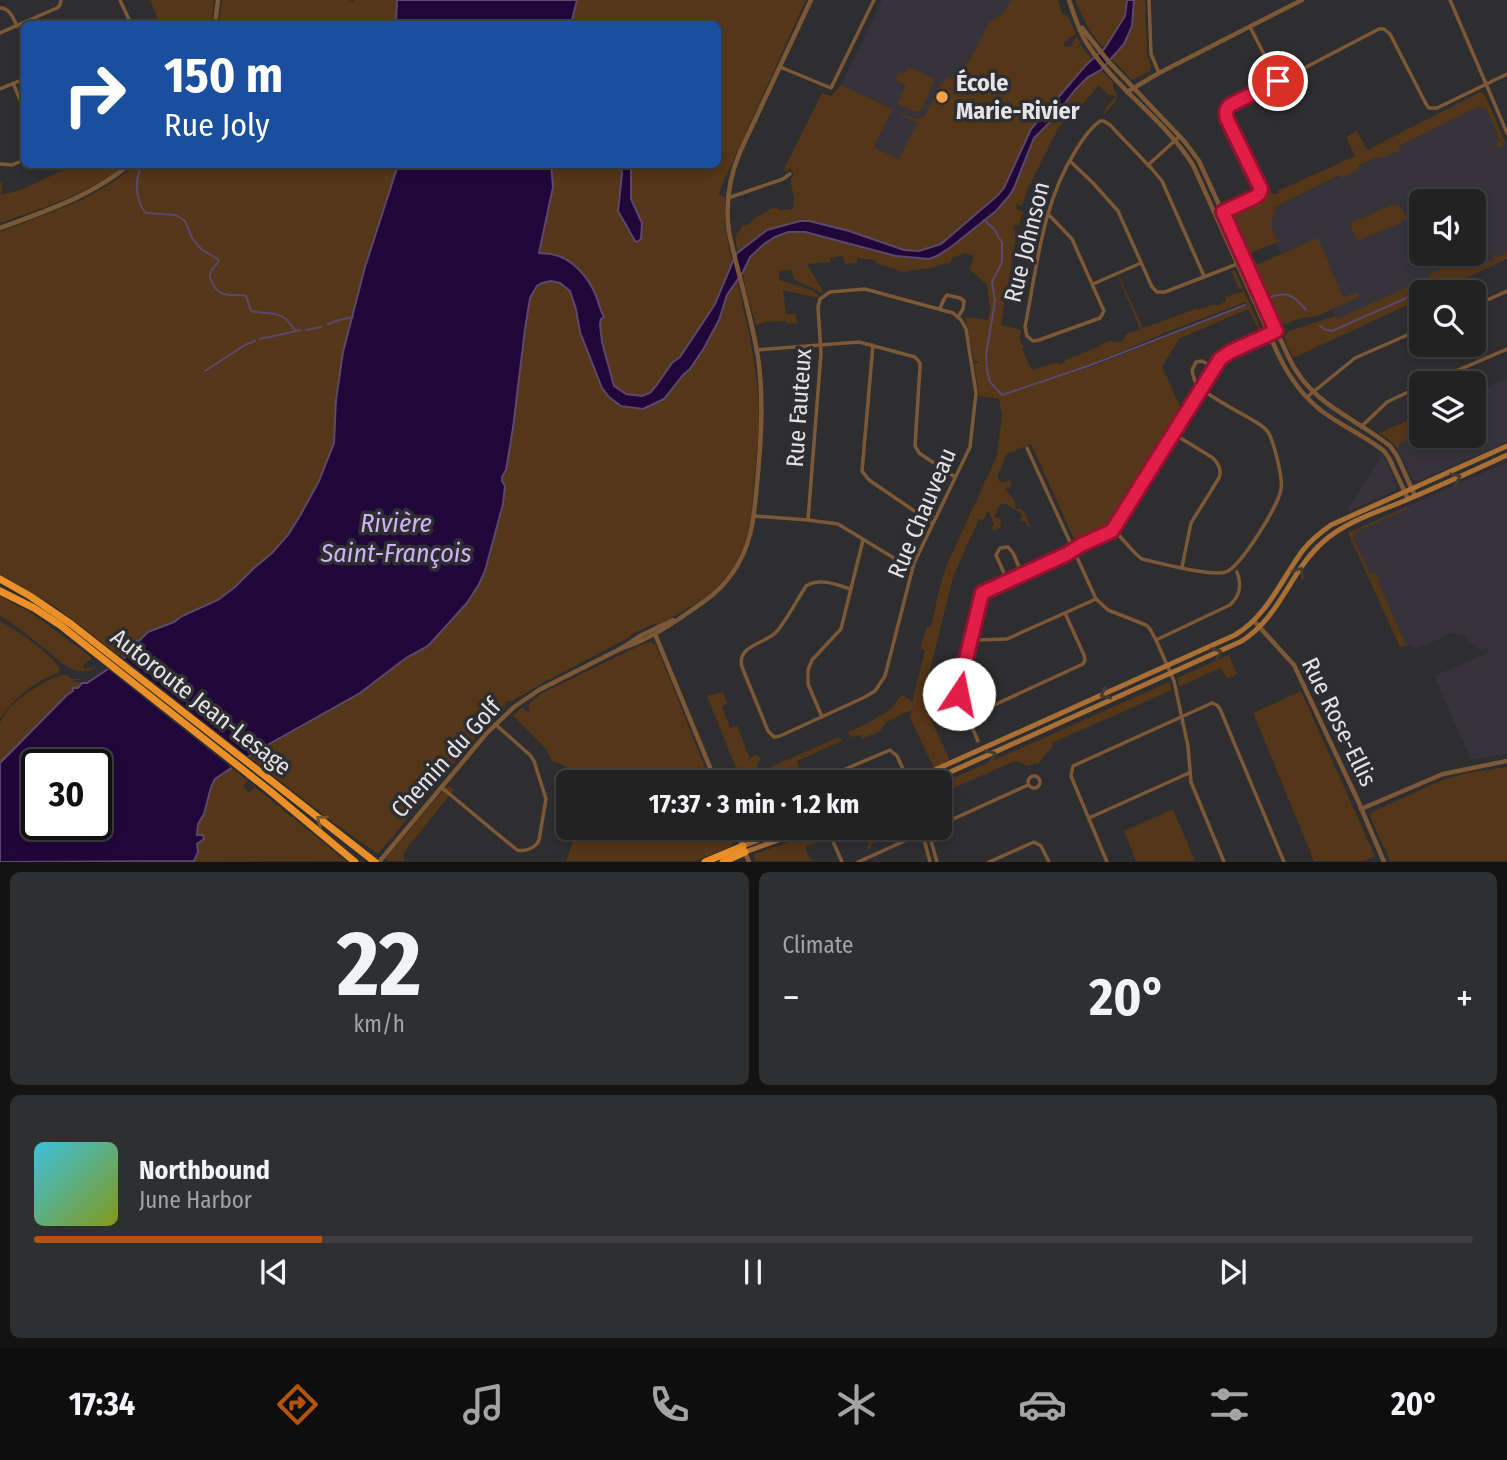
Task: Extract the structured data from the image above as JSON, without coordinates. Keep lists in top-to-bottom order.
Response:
{
  "streets": {
    "highway": ["Autoroute Jean-Lesage"],
    "street": [
      "Rue Johnson",
      "Rue Fauteux",
      "Rue Chauveau",
      "Rue Rose-Ellis",
      "Chemin du Golf"
    ]
  },
  "crossings": [
    ["Rue Fauteux", "Rue Chauveau"],
    ["Autoroute Jean-Lesage", "Chemin du Golf"]
  ],
  "water": ["Rivière Saint-François"],
  "places": ["École Marie-Rivier"],
  "page": {
    "turn": ["150 m", "Rue Joly"],
    "limit": "30",
    "trip": "17:37 · 3 min · 1.2 km",
    "tile": [
      ["22", "km/h"],
      "Climate"
    ],
    "heat": ["−", "20°", "+"],
    "song": ["Northbound", "June Harbor"],
    "tabs": ["17:34", "20°"]
  }
}
